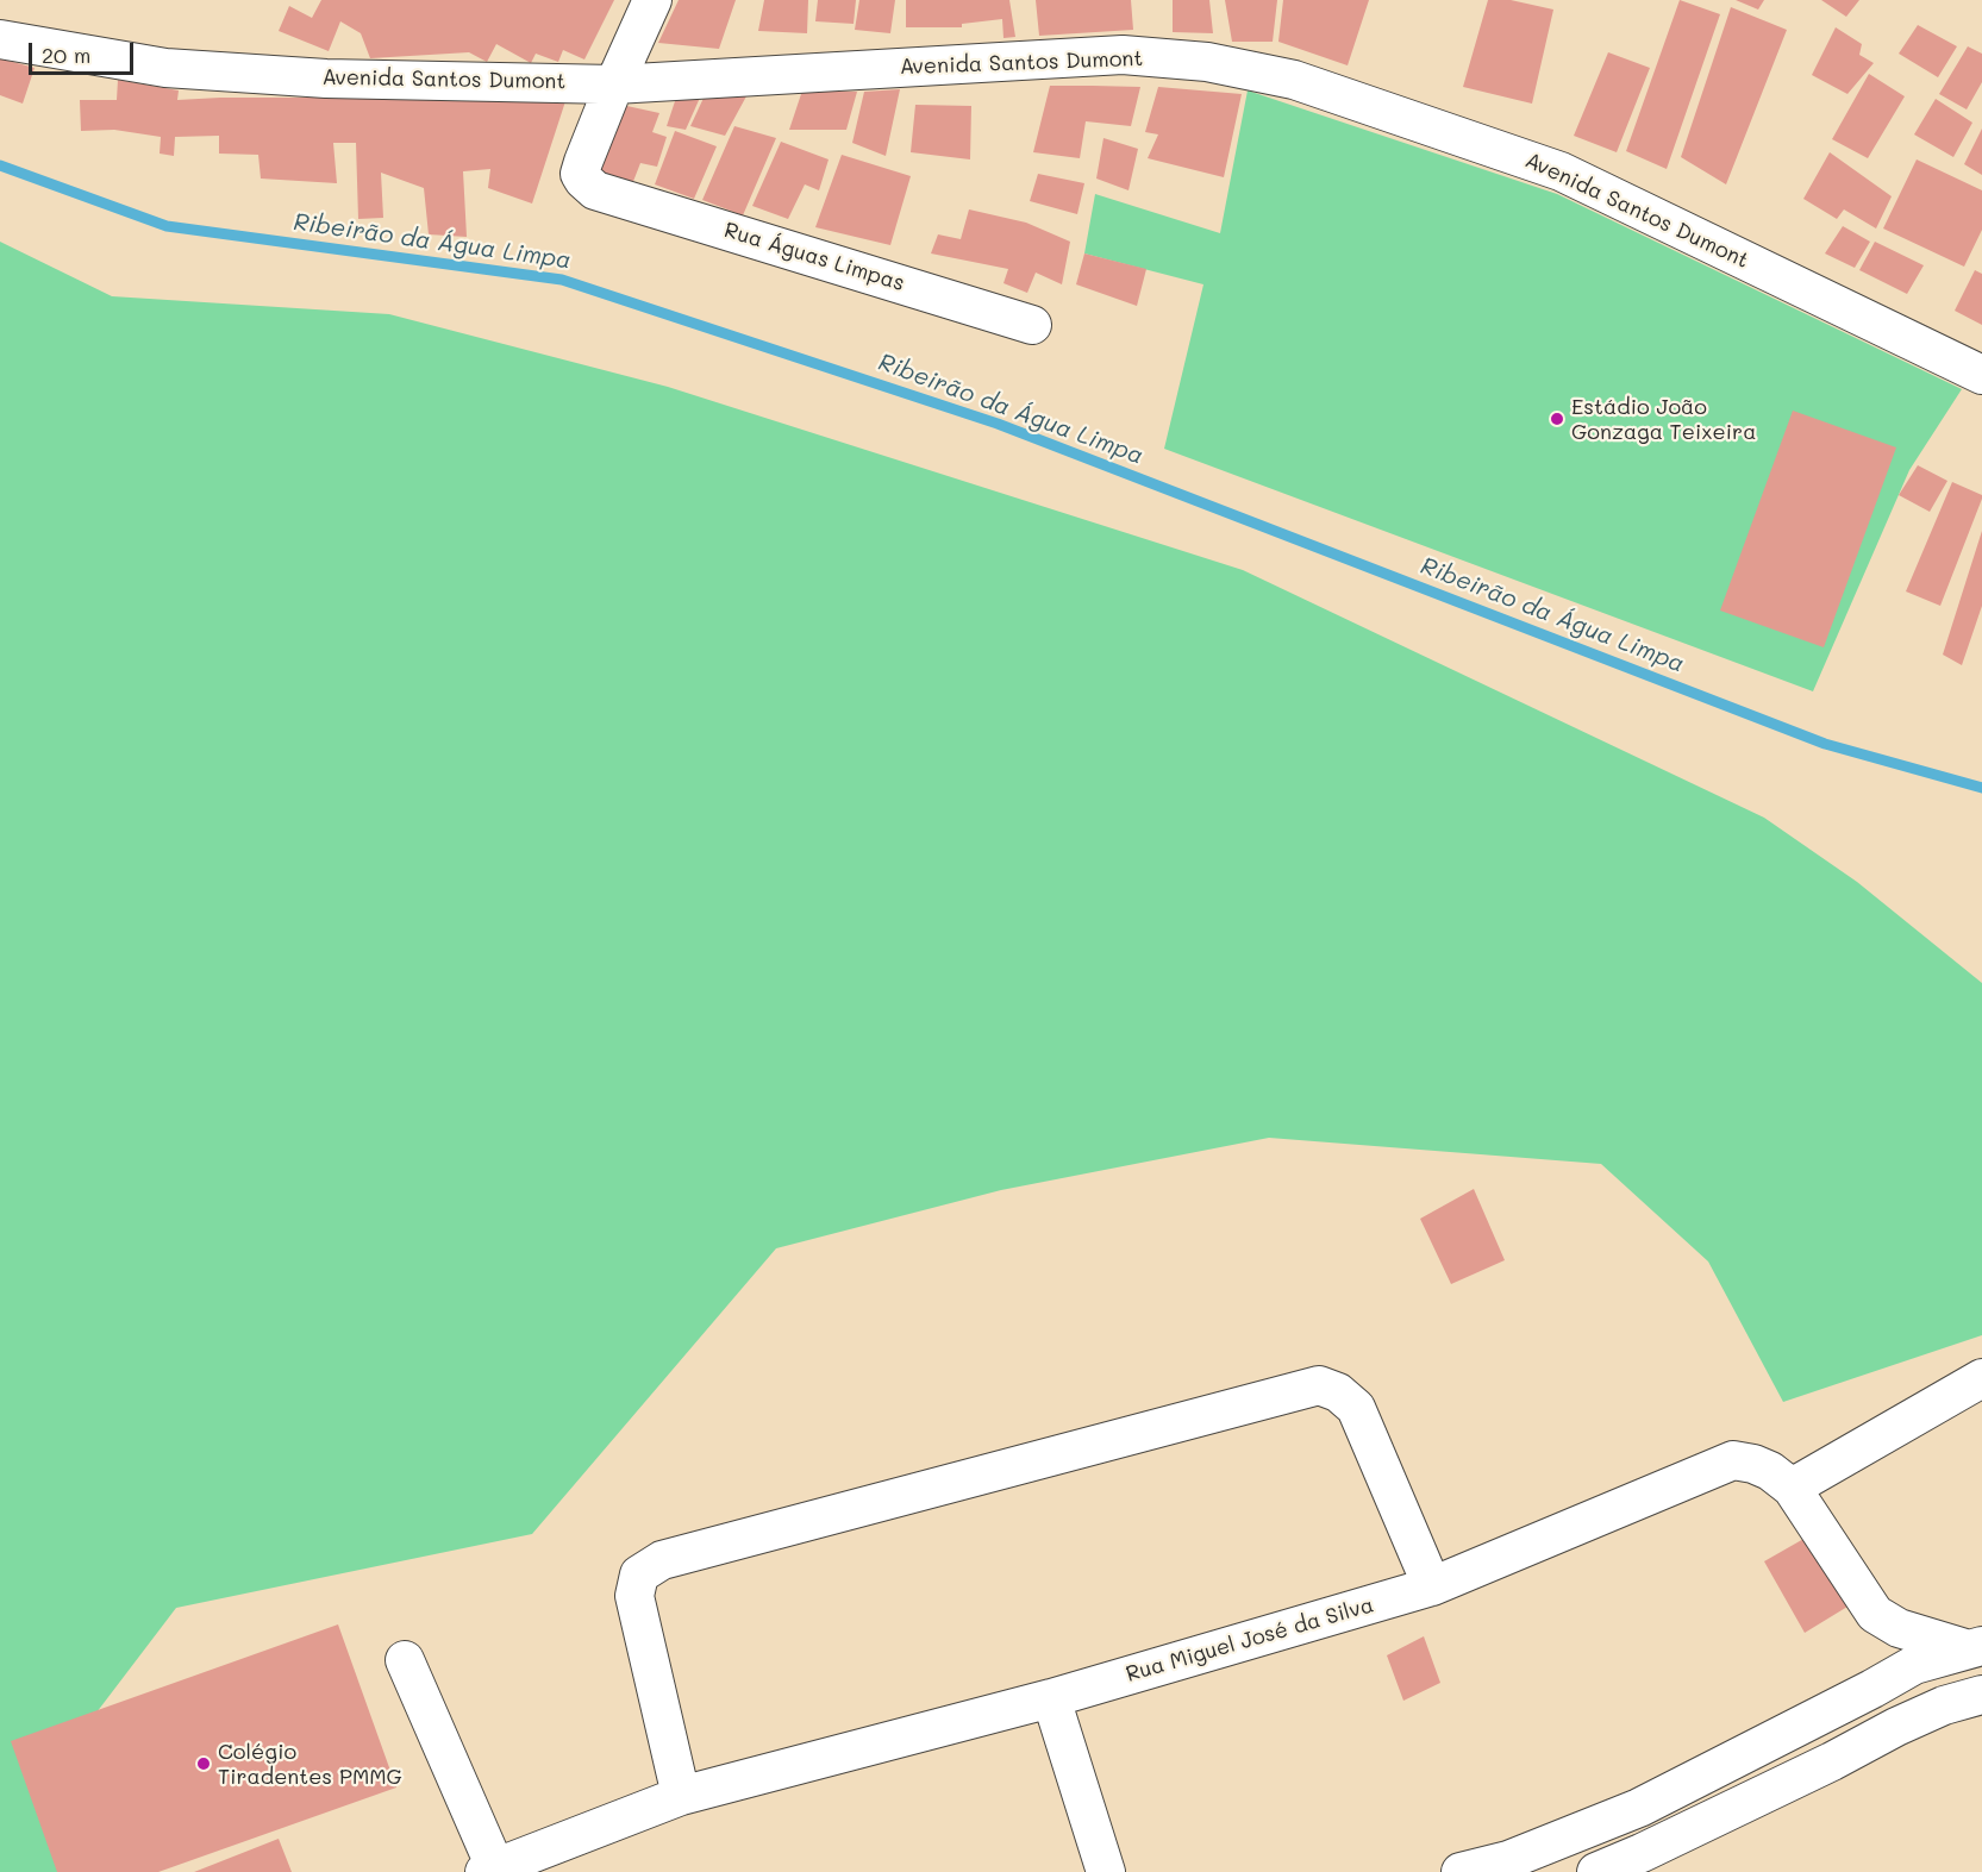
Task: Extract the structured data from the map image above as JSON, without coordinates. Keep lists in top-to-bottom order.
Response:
{
  "streets": {
    "street": ["Avenida Santos Dumont", "Rua Águas Limpas", "Rua Miguel José da Silva"]
  },
  "crossings": [
    ["Avenida Santos Dumont", "Rua Águas Limpas"]
  ],
  "water": ["Ribeirão da Água Limpa"],
  "places": ["Estádio João Gonzaga Teixeira", "Colégio Tiradentes PMMG"],
  "scale_bar": "20 m"
}
